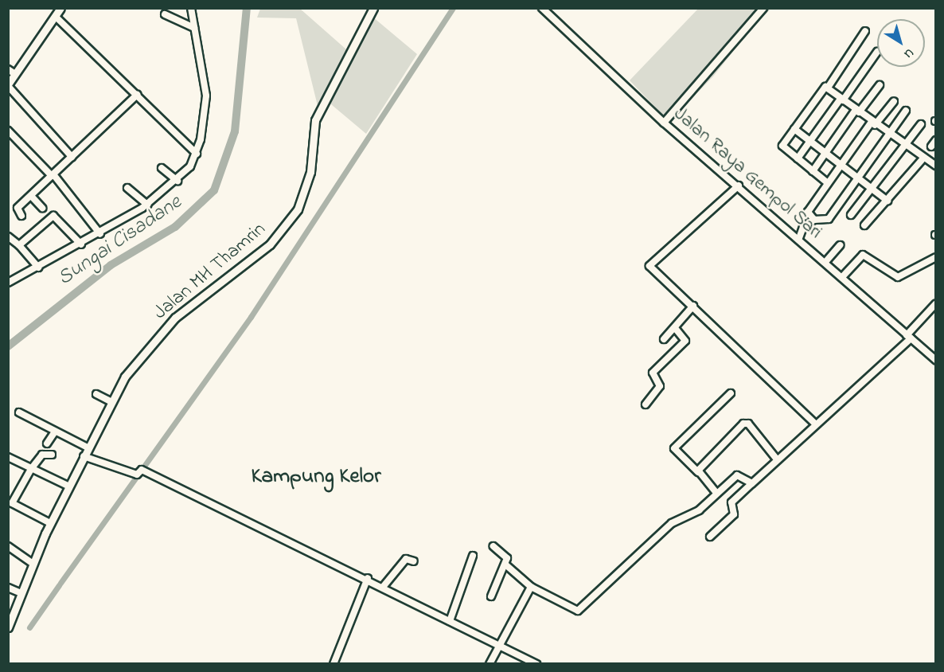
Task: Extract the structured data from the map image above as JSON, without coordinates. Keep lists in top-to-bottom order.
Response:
{
  "streets": {
    "street": ["Jalan Raya Gempol Sari", "Jalan MH Thamrin"]
  },
  "districts": ["Kampung Kelor"],
  "water": ["Sungai Cisadane"],
  "north": "bottom right"
}
